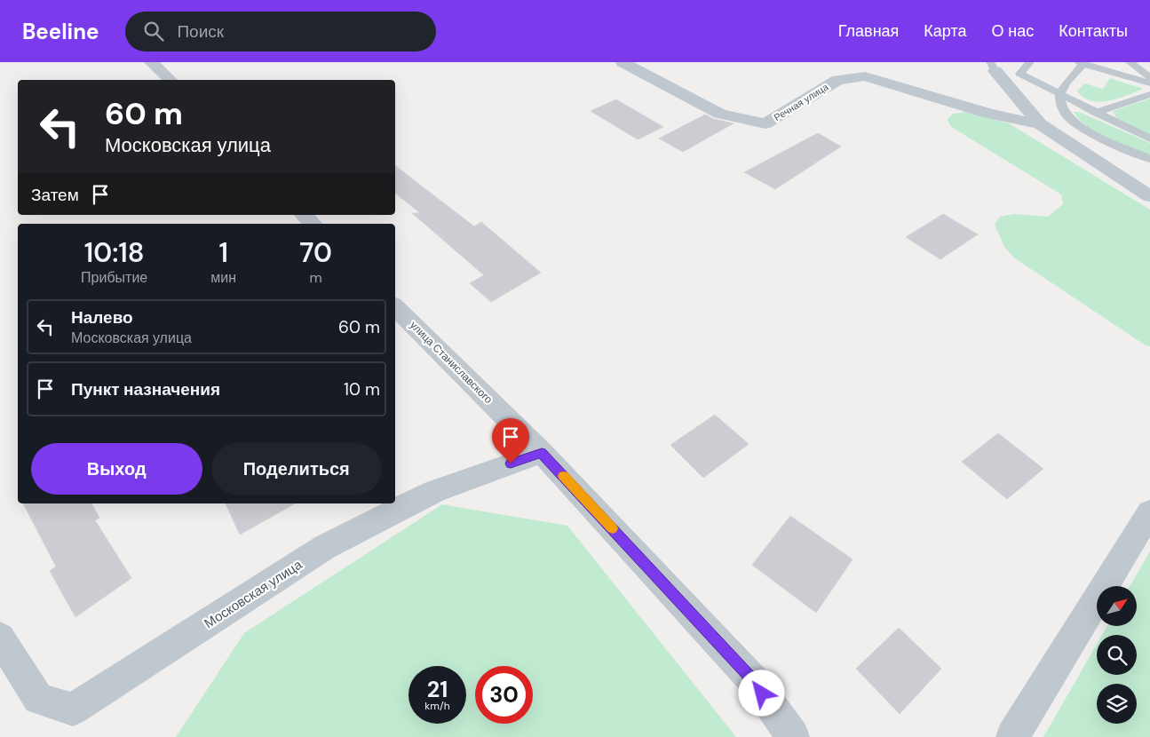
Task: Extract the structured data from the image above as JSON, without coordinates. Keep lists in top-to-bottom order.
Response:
{
  "streets": {
    "street": ["Речная улица", "улица Станиславского", "Московская улица"]
  },
  "crossings": [
    ["улица Станиславского", "Московская улица"]
  ],
  "north": "top right",
  "page": {
    "header": "Beeline",
    "search": "Поиск",
    "nav": [
      "Главная",
      "Карта",
      "О нас",
      "Контакты"
    ],
    "turn": ["60 m", "Московская улица"],
    "then": "Затем",
    "eta": [
      "10:18",
      "Прибытие",
      "1",
      "мин",
      "70",
      "m"
    ],
    "list": [
      {
        "name": "Налево",
        "note": "Московская улица",
        "value": "60 m"
      },
      {
        "name": "Пункт назначения",
        "value": "10 m"
      }
    ],
    "buttons": ["Выход", "Поделиться"],
    "speed": "21 km/h",
    "limit": "30"
  }
}
